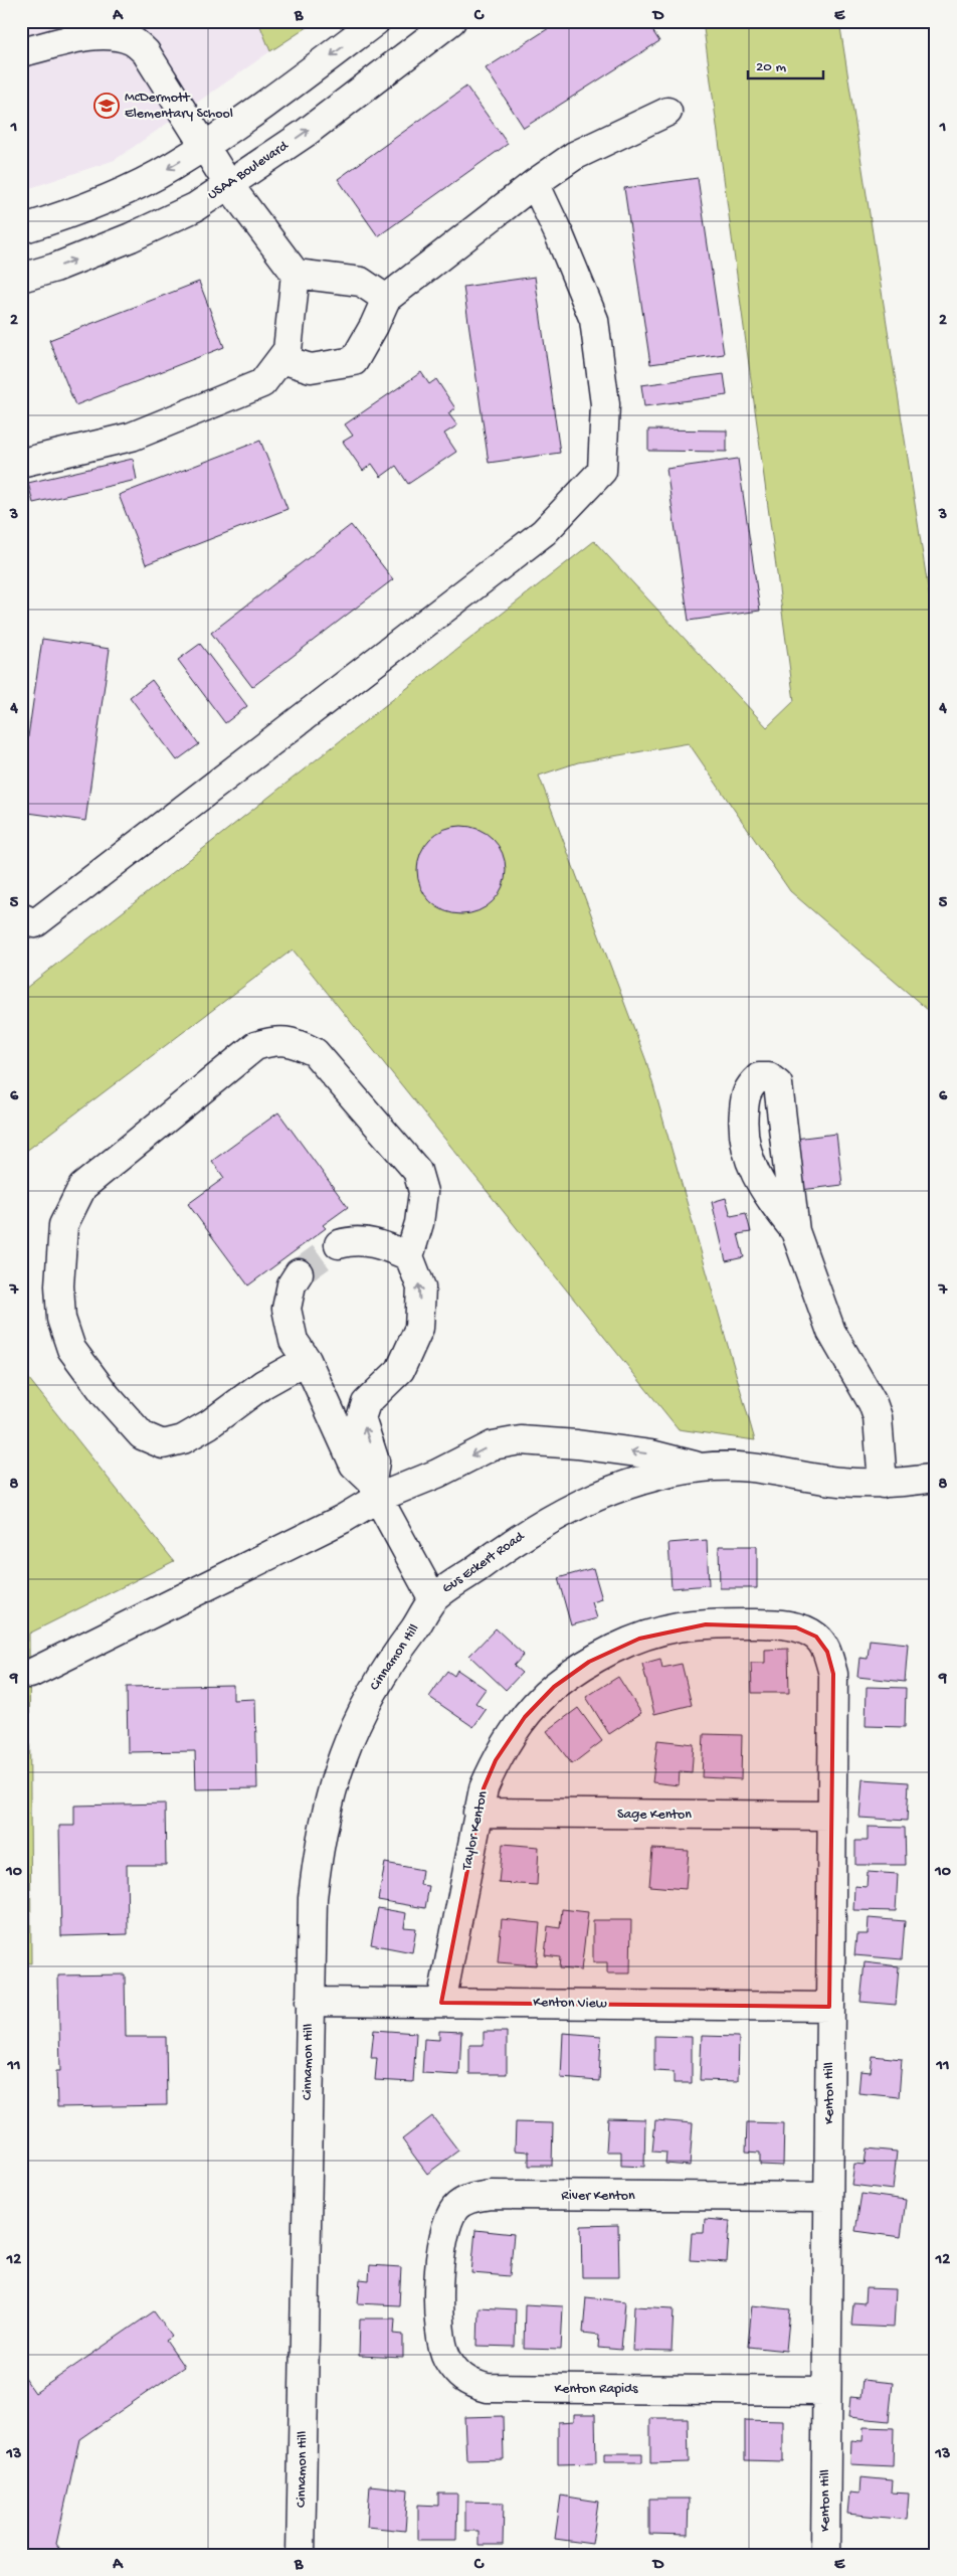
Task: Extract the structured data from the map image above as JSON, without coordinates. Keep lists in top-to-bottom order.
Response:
{
  "streets": {
    "street": [
      "USAA Boulevard",
      "Gus Eckert Road",
      "Cinnamon Hill",
      "Sage Kenton",
      "Taylor Kenton",
      "Kenton View",
      "Kenton Hill",
      "River Kenton",
      "Kenton Rapids"
    ]
  },
  "crossings": [
    ["Gus Eckert Road", "Cinnamon Hill"],
    ["Cinnamon Hill", "Kenton View"],
    ["Sage Kenton", "Taylor Kenton"],
    ["Sage Kenton", "Kenton Hill"],
    ["Taylor Kenton", "Kenton View"],
    ["Taylor Kenton", "Kenton Hill"],
    ["Kenton View", "Kenton Hill"],
    ["Kenton Hill", "River Kenton"],
    ["Kenton Hill", "Kenton Rapids"],
    ["River Kenton", "Kenton Rapids"]
  ],
  "places": {
    "school or university": ["McDermott Elementary School"]
  },
  "scale_bar": "20 m",
  "grid": {
    "columns": [
      "A",
      "B",
      "C",
      "D",
      "E"
    ],
    "rows": [
      "1",
      "2",
      "3",
      "4",
      "5",
      "6",
      "7",
      "8",
      "9",
      "10",
      "11",
      "12",
      "13"
    ]
  }
}
